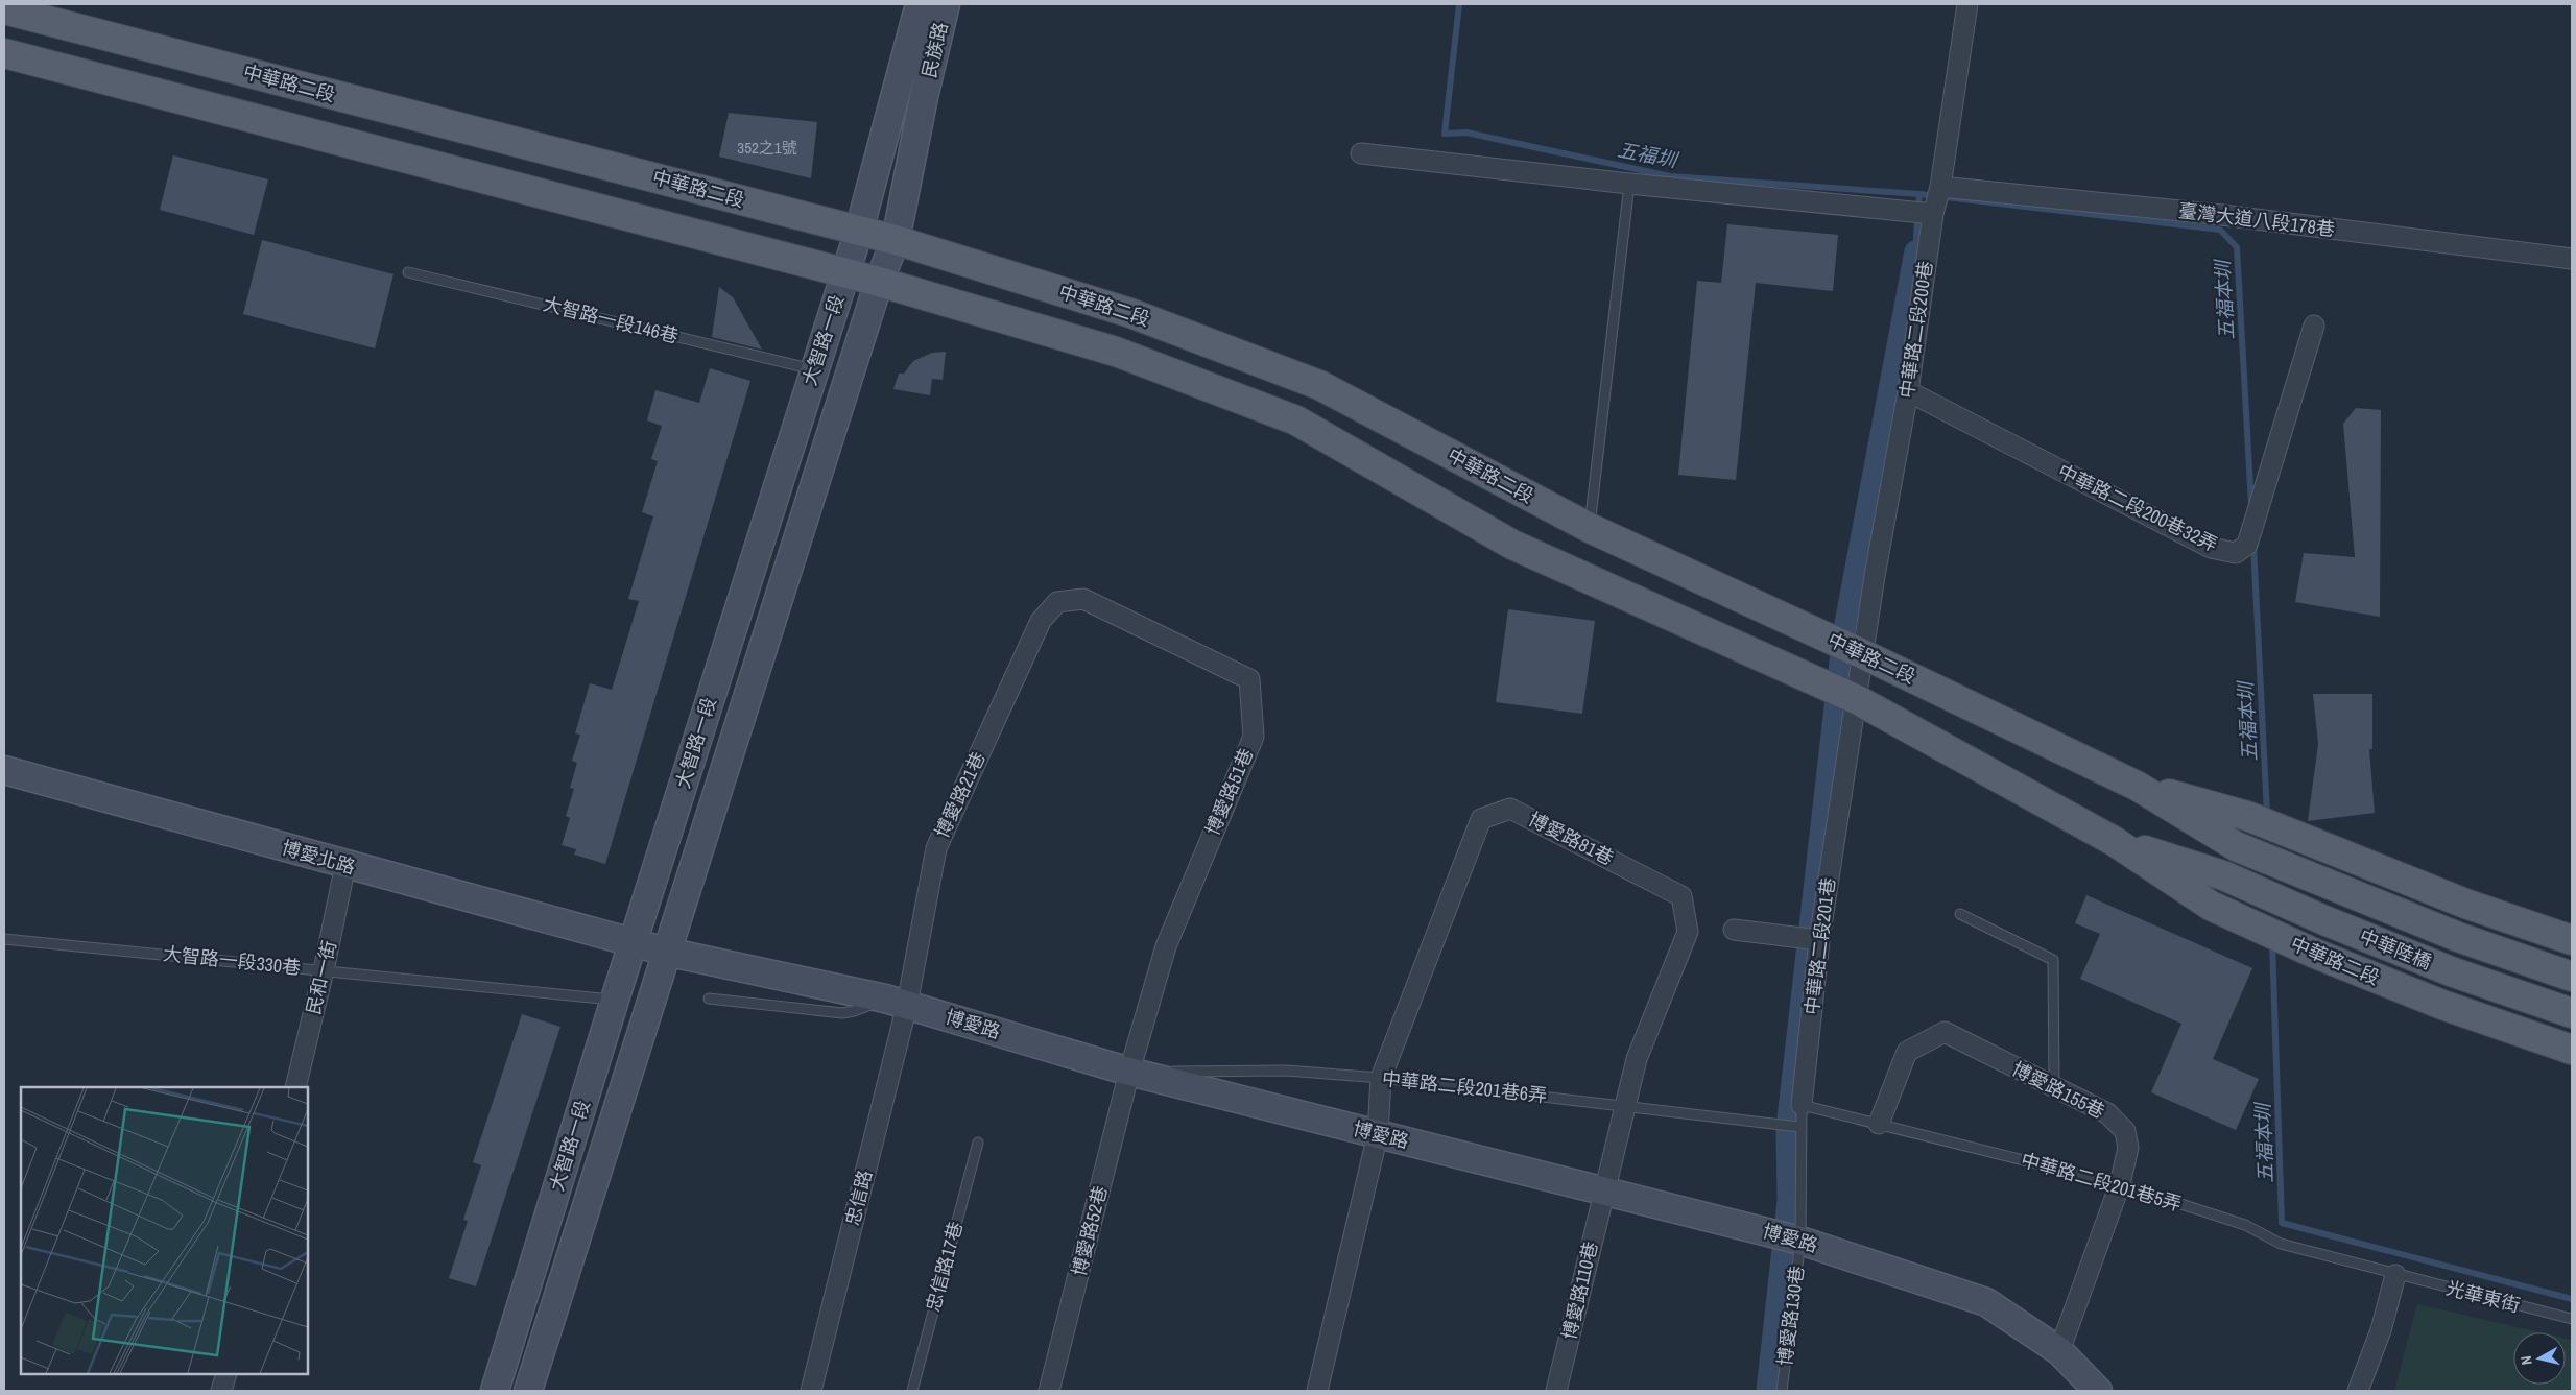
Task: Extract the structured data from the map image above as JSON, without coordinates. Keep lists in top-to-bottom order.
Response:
{
  "streets": {
    "main road": ["中華路二段", "中華陸橋"],
    "street": [
      "民族路",
      "臺灣大道八段178巷",
      "中華路二段200巷",
      "大智路一段",
      "中華路二段200巷32弄",
      "博愛路51巷",
      "博愛路21巷",
      "博愛路81巷",
      "博愛北路",
      "中華路二段201巷",
      "民和一街",
      "博愛路",
      "博愛路155巷",
      "忠信路",
      "博愛路52巷",
      "博愛路110巷"
    ],
    "lane": [
      "大智路一段146巷",
      "大智路一段330巷",
      "中華路二段201巷6弄",
      "中華路二段201巷5弄",
      "忠信路17巷",
      "光華東街",
      "博愛路130巷"
    ]
  },
  "crossings": [
    ["民族路", "大智路一段"],
    ["中華路二段", "中華路二段200巷"],
    ["中華路二段", "大智路一段"],
    ["中華路二段", "中華路二段201巷"],
    ["中華路二段", "中華陸橋"],
    ["臺灣大道八段178巷", "中華路二段200巷"],
    ["大智路一段146巷", "大智路一段"],
    ["中華路二段200巷", "中華路二段200巷32弄"],
    ["中華路二段200巷", "中華路二段201巷"],
    ["大智路一段", "博愛北路"],
    ["大智路一段", "大智路一段330巷"],
    ["大智路一段", "博愛路"],
    ["博愛路51巷", "博愛路21巷"],
    ["博愛路51巷", "博愛路"],
    ["博愛路51巷", "中華路二段201巷6弄"],
    ["博愛路51巷", "博愛路52巷"],
    ["博愛路21巷", "博愛路"],
    ["博愛路21巷", "忠信路"],
    ["博愛路81巷", "博愛路"],
    ["博愛路81巷", "中華路二段201巷6弄"],
    ["博愛路81巷", "博愛路110巷"],
    ["博愛北路", "民和一街"],
    ["博愛北路", "博愛路"],
    ["中華路二段201巷", "博愛路"],
    ["中華路二段201巷", "中華路二段201巷6弄"],
    ["中華路二段201巷", "中華路二段201巷5弄"],
    ["中華路二段201巷", "博愛路130巷"],
    ["大智路一段330巷", "民和一街"],
    ["博愛路", "中華路二段201巷6弄"],
    ["博愛路", "博愛路155巷"],
    ["博愛路", "忠信路"],
    ["博愛路", "博愛路52巷"],
    ["博愛路", "博愛路110巷"],
    ["博愛路", "博愛路130巷"],
    ["中華路二段201巷6弄", "博愛路52巷"],
    ["博愛路155巷", "中華路二段201巷5弄"],
    ["中華路二段201巷5弄", "光華東街"]
  ],
  "water": ["五福圳", "五福本圳"],
  "house_numbers": ["352之1號"],
  "north": "left"
}
